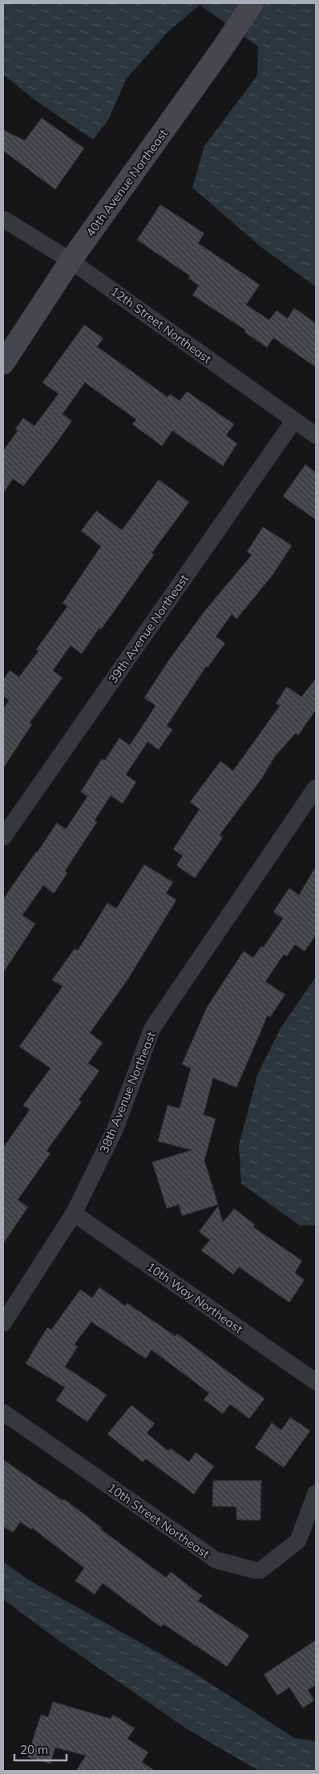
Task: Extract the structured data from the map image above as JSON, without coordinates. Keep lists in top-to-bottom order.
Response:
{
  "streets": {
    "street": [
      "40th Avenue Northeast",
      "12th Street Northeast",
      "39th Avenue Northeast",
      "38th Avenue Northeast",
      "10th Way Northeast",
      "10th Street Northeast"
    ]
  },
  "crossings": [
    ["40th Avenue Northeast", "12th Street Northeast"],
    ["12th Street Northeast", "39th Avenue Northeast"],
    ["38th Avenue Northeast", "10th Way Northeast"]
  ],
  "scale_bar": "20 m"
}
